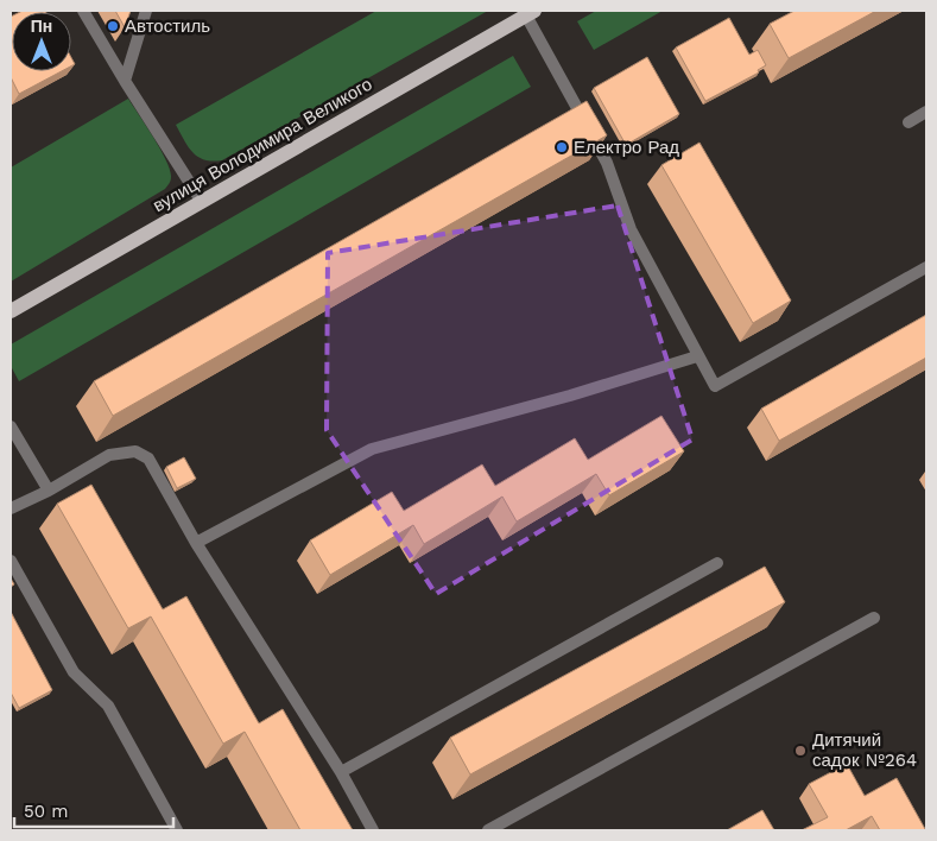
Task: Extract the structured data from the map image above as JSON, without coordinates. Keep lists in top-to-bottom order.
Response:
{
  "streets": {
    "main road": ["вулиця Володимира Великого"]
  },
  "places": ["Автостиль", "Електро Рад", "Дитячий садок №264"],
  "scale_bar": "50 m",
  "north": "top"
}
